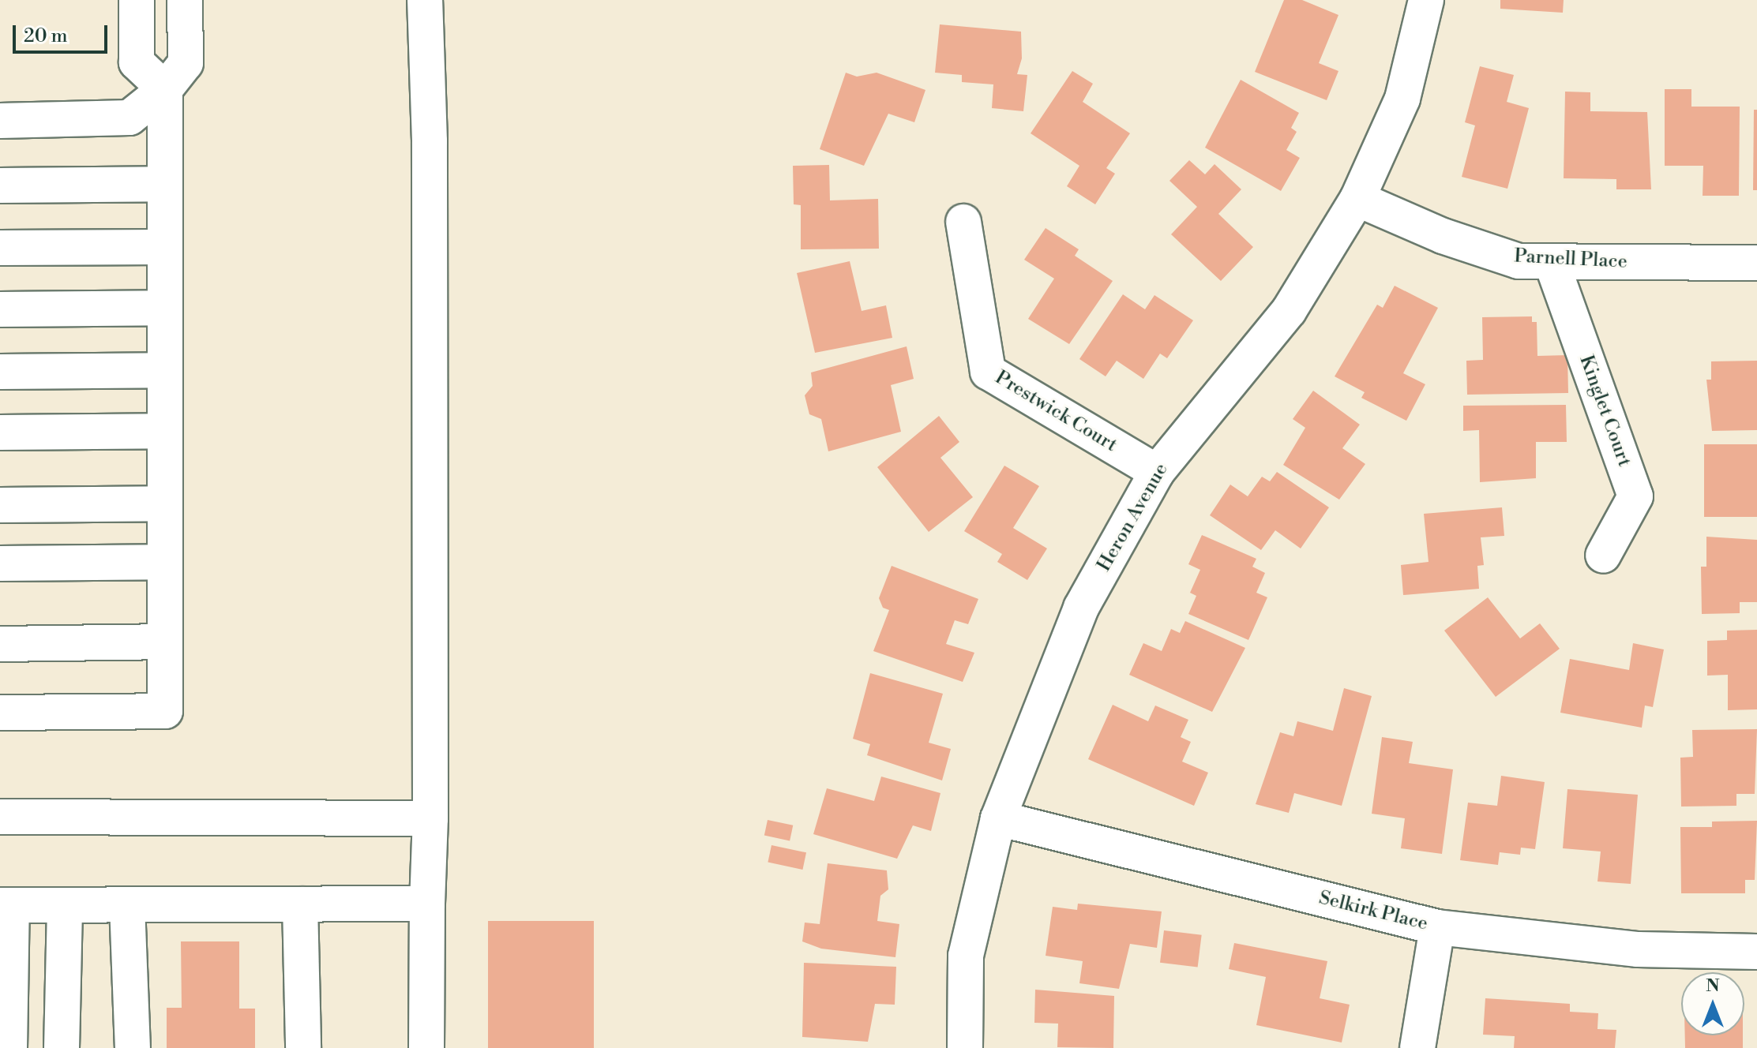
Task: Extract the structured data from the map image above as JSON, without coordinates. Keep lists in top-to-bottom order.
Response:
{
  "streets": {
    "street": [
      "Parnell Place",
      "Kinglet Court",
      "Prestwick Court",
      "Heron Avenue",
      "Selkirk Place"
    ]
  },
  "crossings": [
    ["Parnell Place", "Kinglet Court"],
    ["Parnell Place", "Heron Avenue"],
    ["Prestwick Court", "Heron Avenue"],
    ["Heron Avenue", "Selkirk Place"]
  ],
  "scale_bar": "20 m",
  "north": "top"
}
